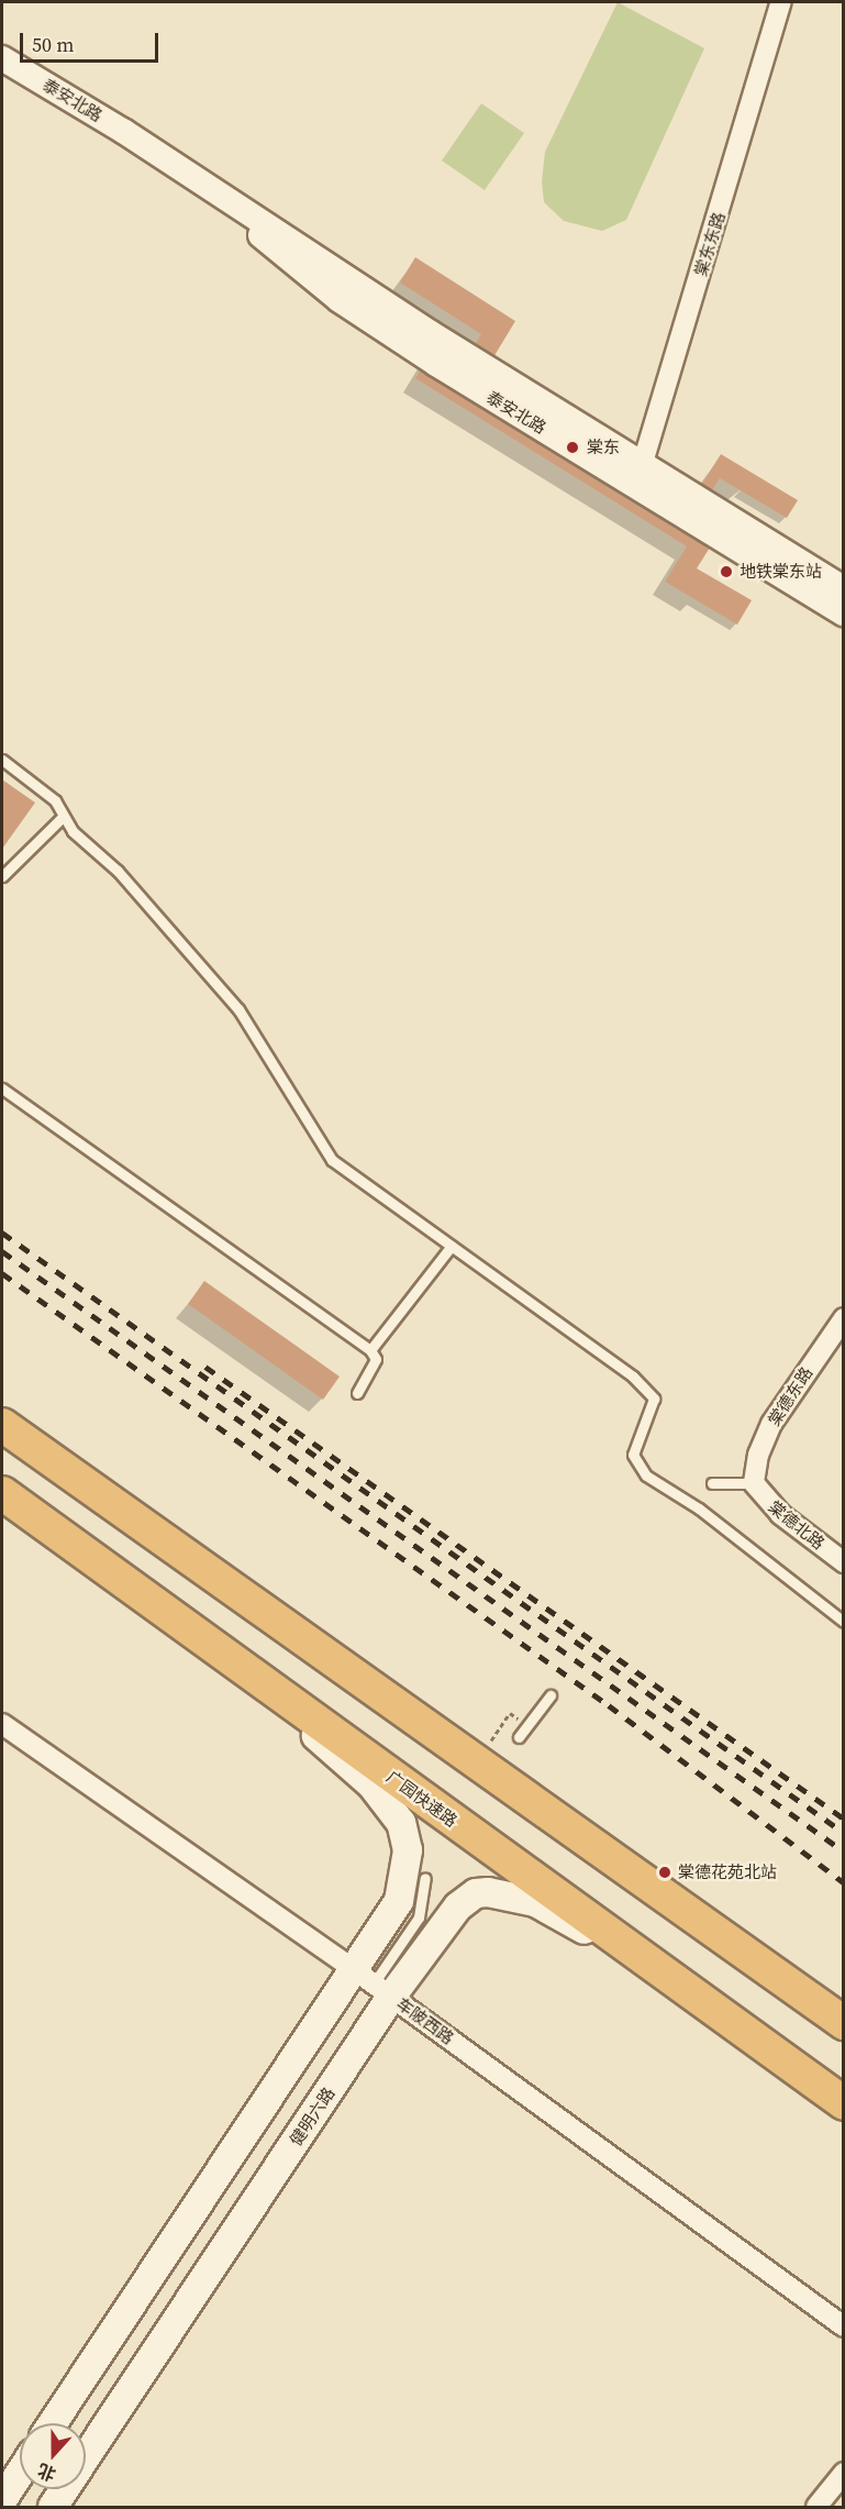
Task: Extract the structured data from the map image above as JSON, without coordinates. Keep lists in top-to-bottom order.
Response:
{
  "streets": {
    "highway": ["广园快速路"],
    "main road": ["健明六路"],
    "street": [
      "泰安北路",
      "棠东东路",
      "棠德东路",
      "棠德北路",
      "车陂西路"
    ]
  },
  "crossings": [
    ["泰安北路", "棠东东路"],
    ["棠德东路", "棠德北路"],
    ["广园快速路", "健明六路"],
    ["车陂西路", "健明六路"]
  ],
  "places": ["棠东", "地铁棠东站", "棠德花苑北站"],
  "scale_bar": "50 m",
  "north": "bottom"
}
